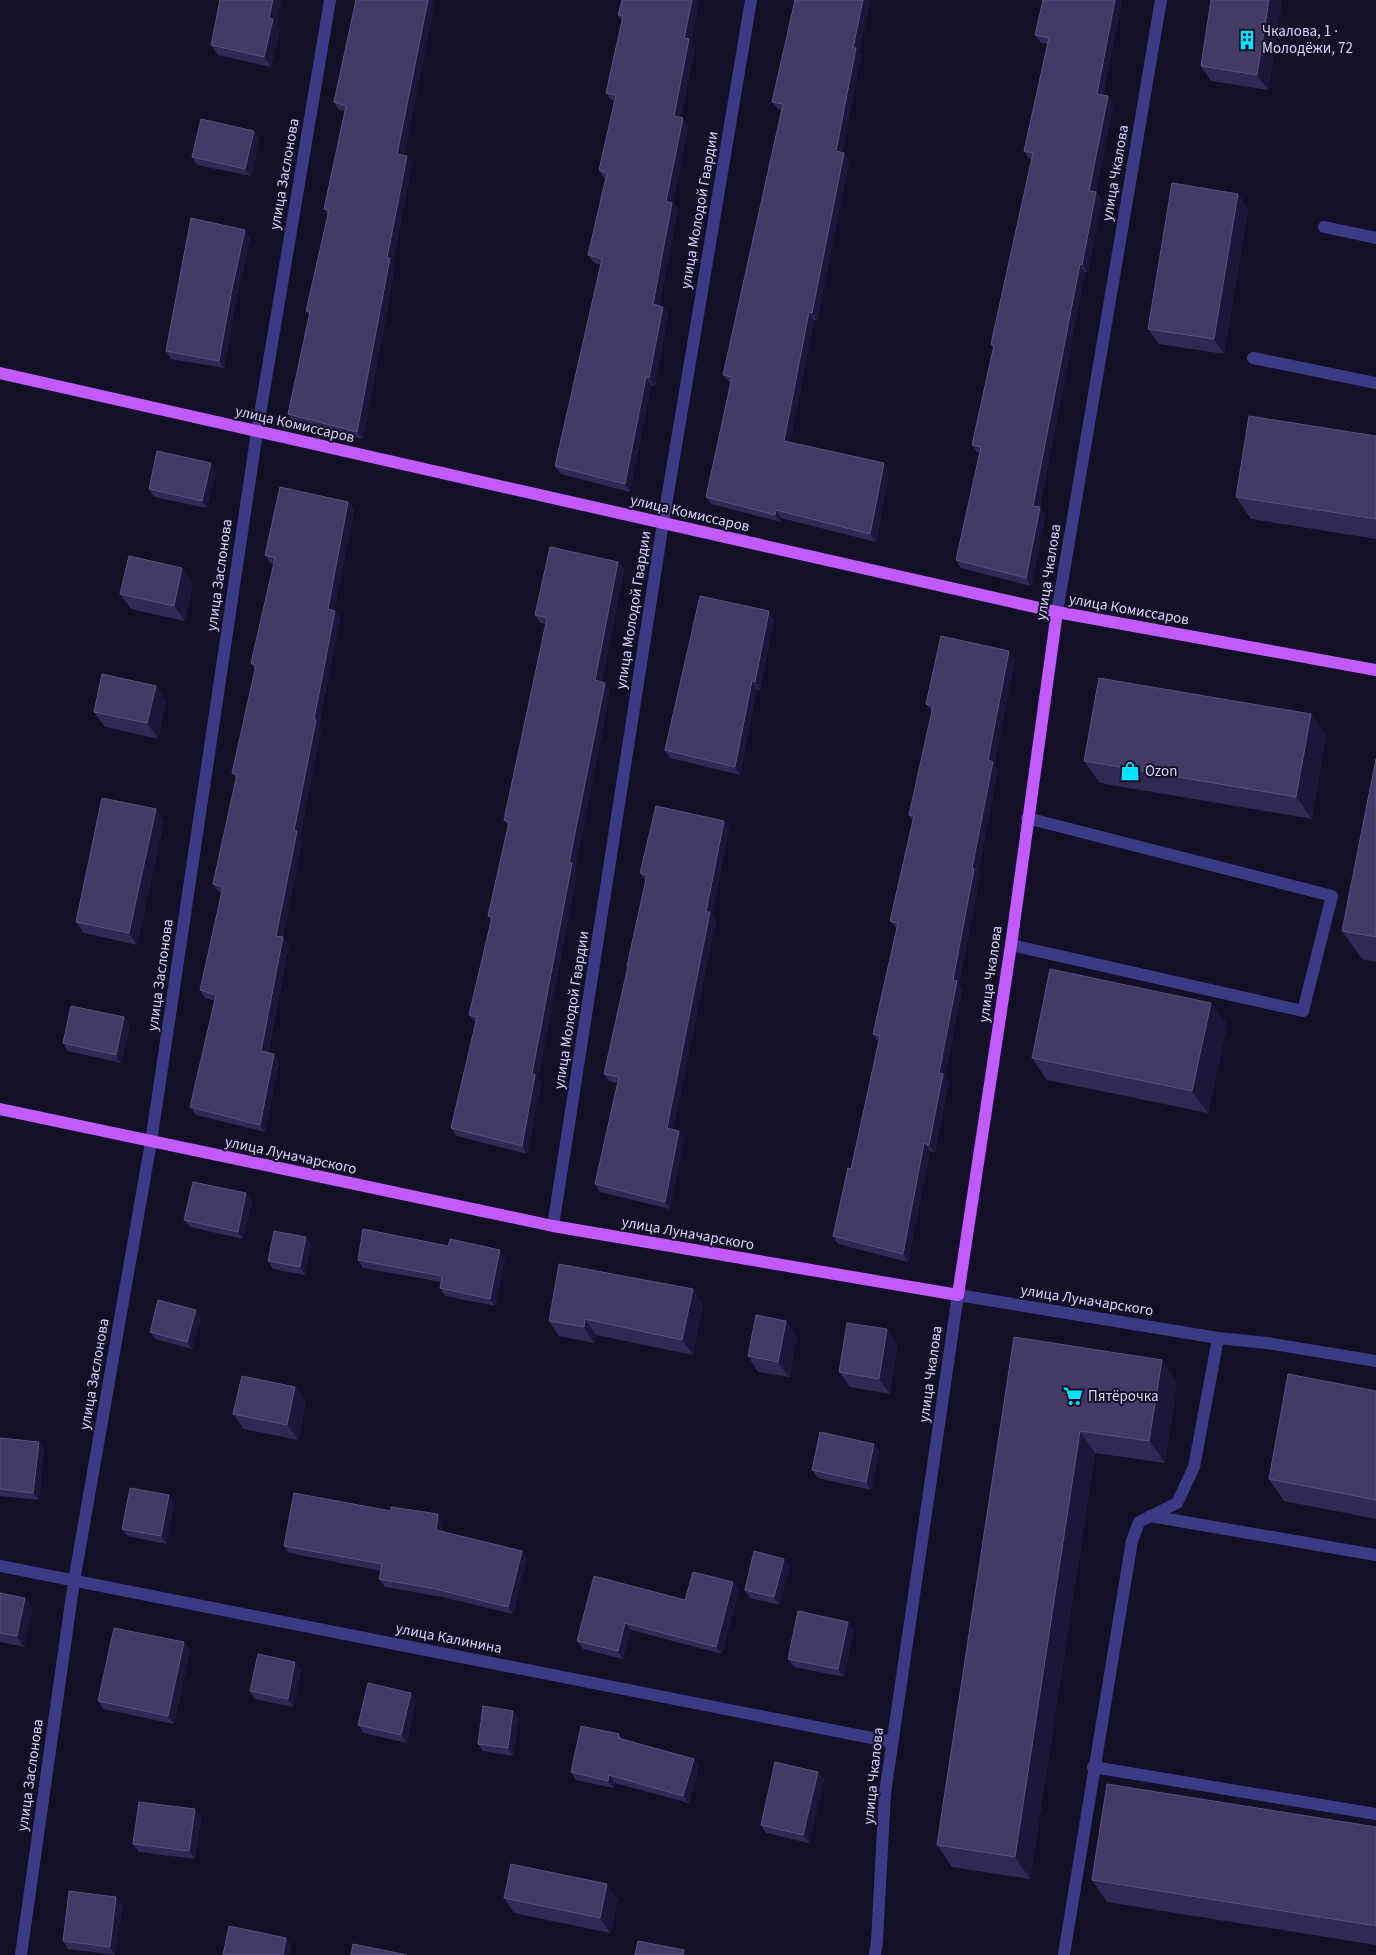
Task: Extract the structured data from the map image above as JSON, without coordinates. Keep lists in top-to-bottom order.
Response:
{
  "streets": {
    "main road": ["улица Чкалова", "улица Комиссаров", "улица Луначарского"],
    "street": ["улица Заслонова", "улица Молодой Гвардии", "улица Калинина"]
  },
  "crossings": [
    ["улица Чкалова", "улица Комиссаров"],
    ["улица Чкалова", "улица Луначарского"],
    ["улица Чкалова", "улица Калинина"],
    ["улица Заслонова", "улица Комиссаров"],
    ["улица Заслонова", "улица Луначарского"],
    ["улица Заслонова", "улица Калинина"],
    ["улица Молодой Гвардии", "улица Комиссаров"],
    ["улица Молодой Гвардии", "улица Луначарского"]
  ],
  "places": {
    "building": ["Чкалова, 1 · Молодёжи, 72"],
    "shop": ["Ozon"],
    "supermarket": ["Пятёрочка"]
  }
}
